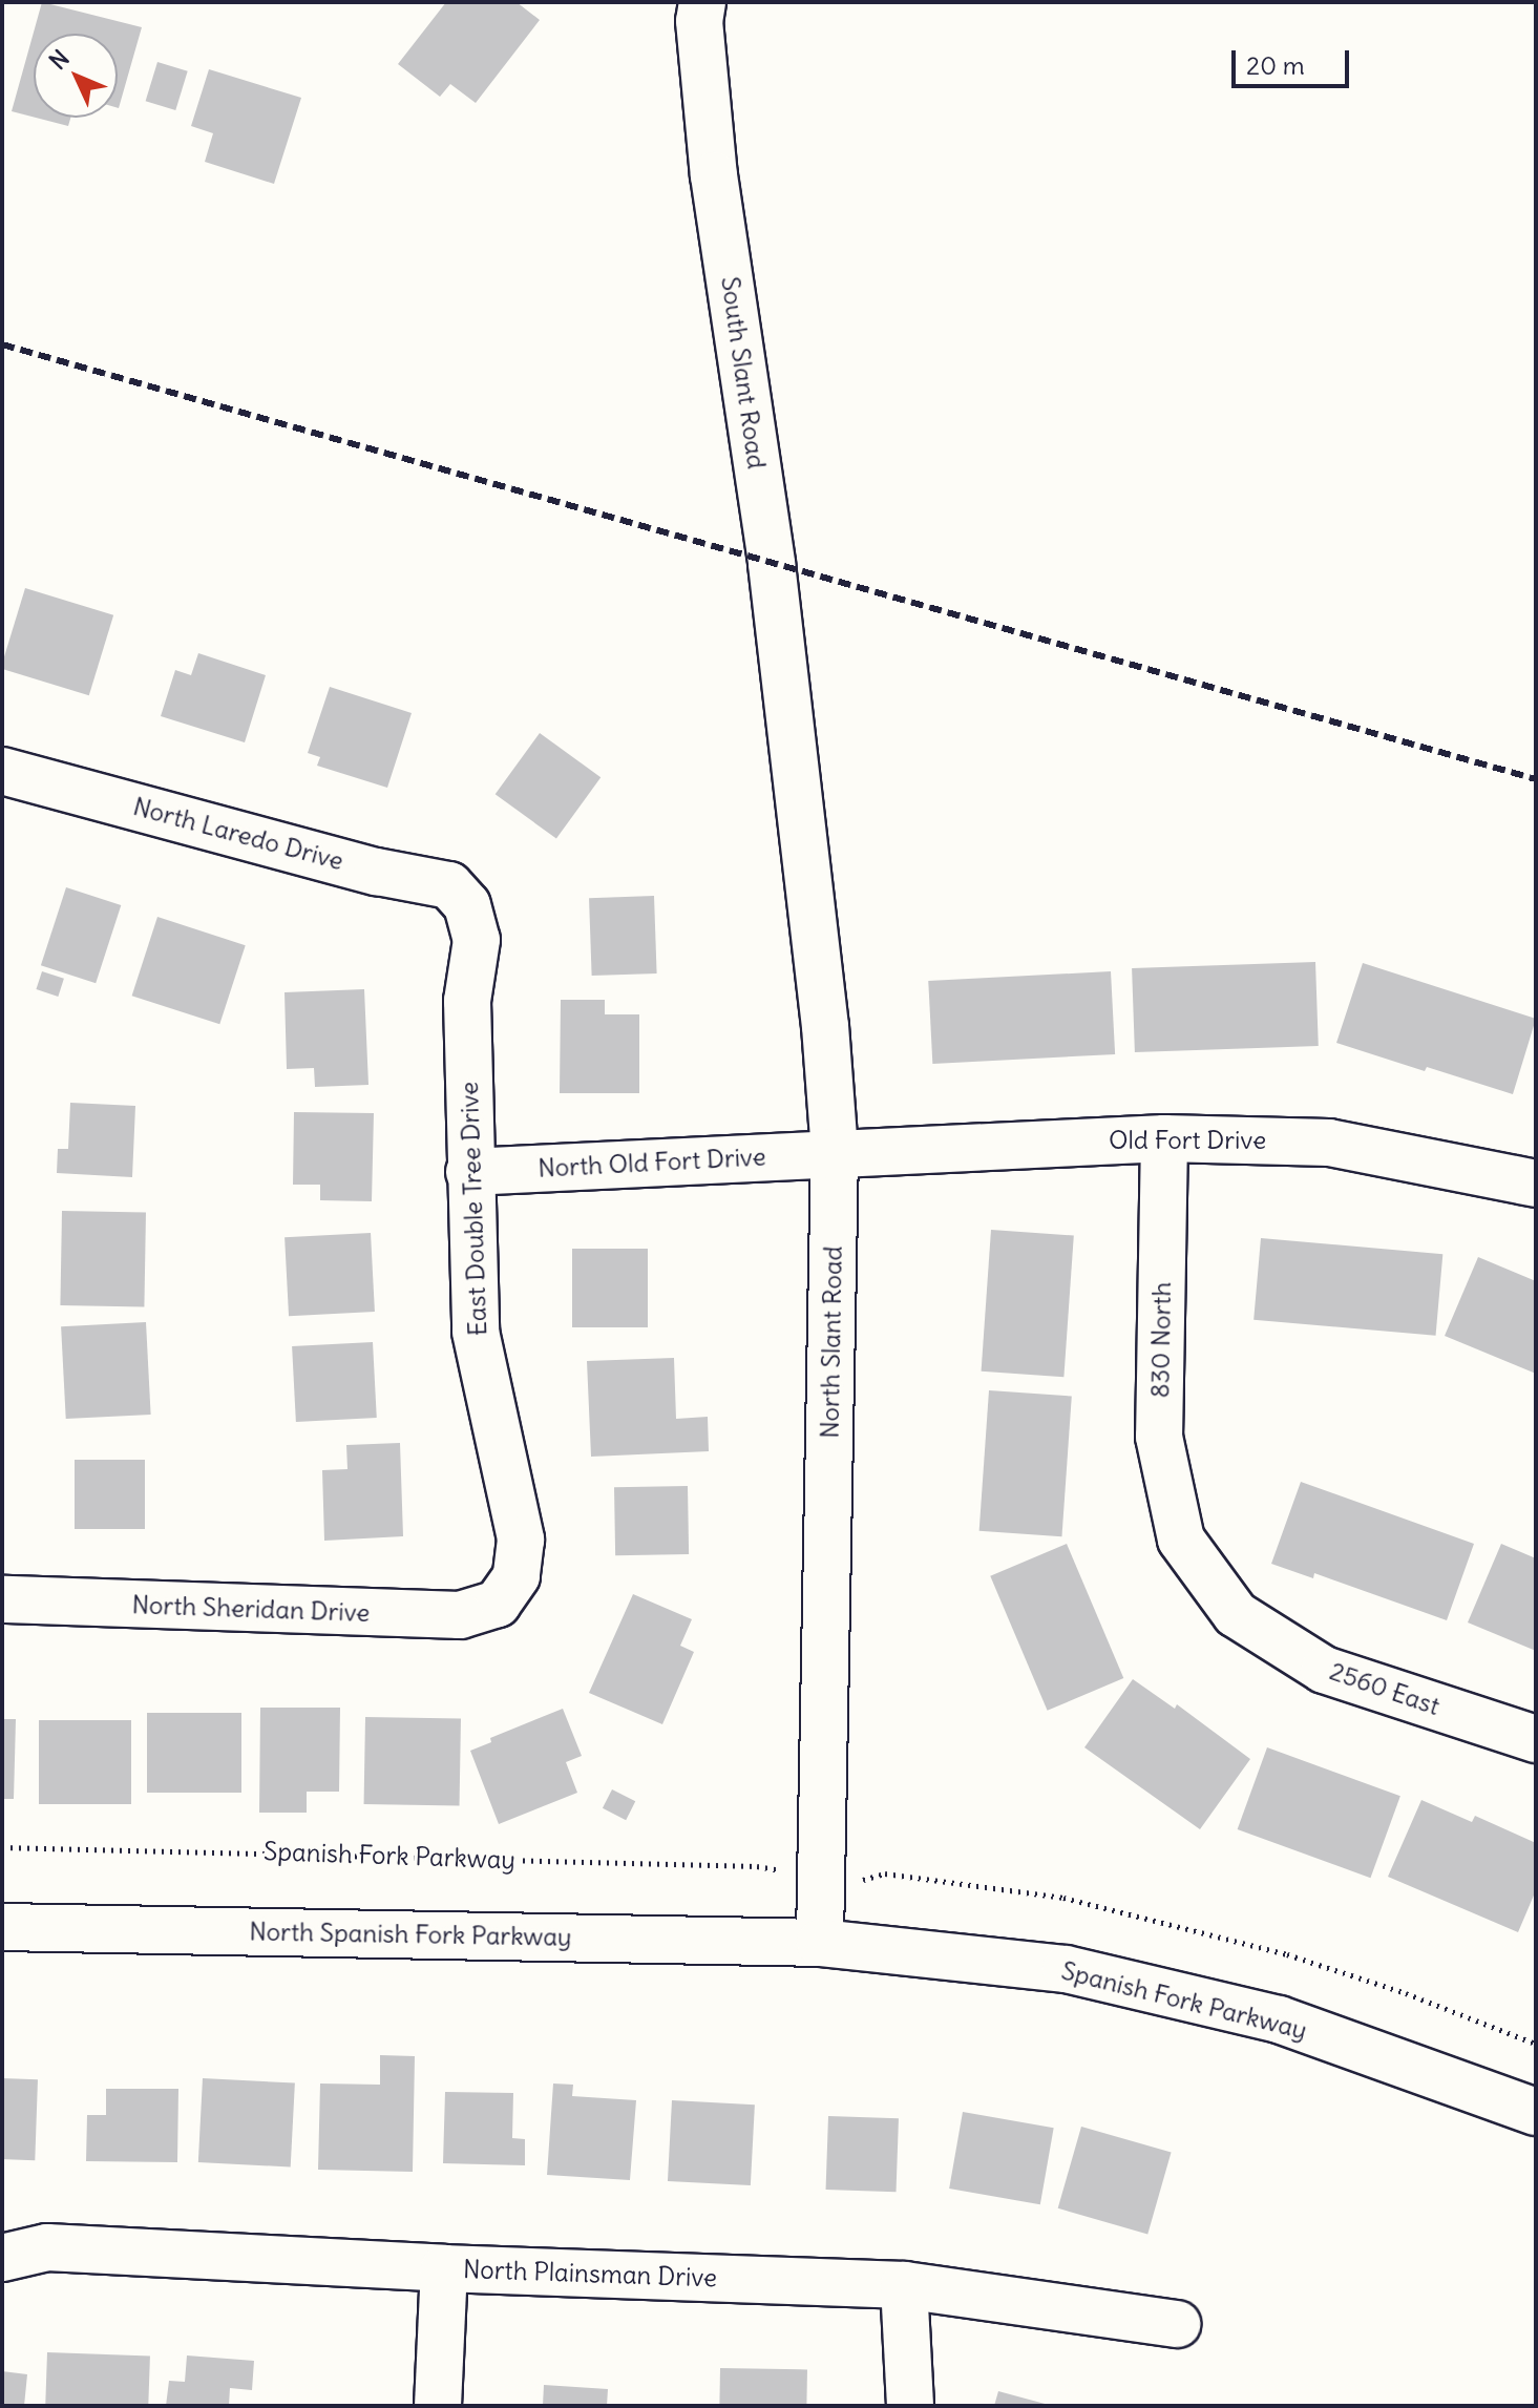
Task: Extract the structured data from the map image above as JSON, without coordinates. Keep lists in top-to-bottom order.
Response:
{
  "streets": {
    "street": [
      "South Slant Road",
      "North Laredo Drive",
      "Old Fort Drive",
      "North Old Fort Drive",
      "East Double Tree Drive",
      "830 North",
      "North Slant Road",
      "North Sheridan Drive",
      "2560 East",
      "Spanish Fork Parkway",
      "North Spanish Fork Parkway",
      "North Plainsman Drive"
    ]
  },
  "crossings": [
    ["South Slant Road", "North Slant Road"],
    ["North Laredo Drive", "East Double Tree Drive"],
    ["Old Fort Drive", "North Old Fort Drive"],
    ["Old Fort Drive", "830 North"],
    ["Old Fort Drive", "North Slant Road"],
    ["North Old Fort Drive", "East Double Tree Drive"],
    ["North Old Fort Drive", "North Slant Road"],
    ["East Double Tree Drive", "North Sheridan Drive"],
    ["830 North", "2560 East"],
    ["North Slant Road", "Spanish Fork Parkway"],
    ["North Slant Road", "North Spanish Fork Parkway"],
    ["Spanish Fork Parkway", "North Spanish Fork Parkway"]
  ],
  "scale_bar": "20 m",
  "north": "top left"
}
